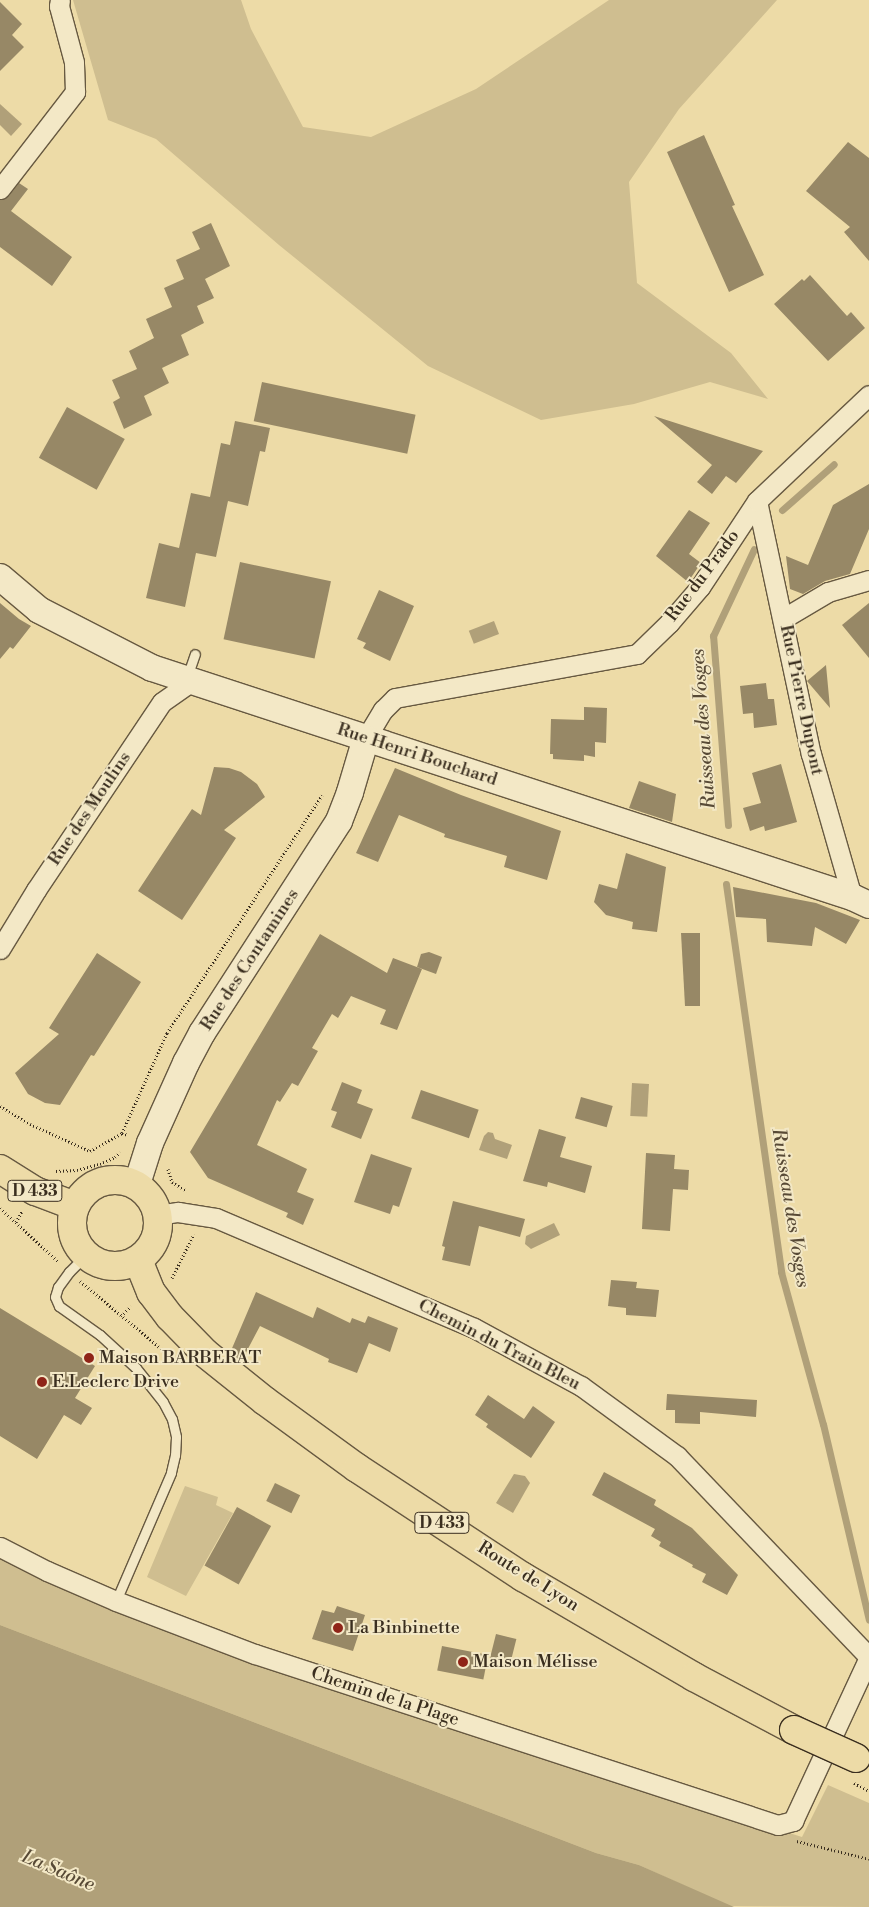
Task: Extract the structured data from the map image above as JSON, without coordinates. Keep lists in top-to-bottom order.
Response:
{
  "streets": {
    "main road": ["D 433", "Route de Lyon"],
    "street": [
      "Rue du Prado",
      "Rue Pierre Dupont",
      "Rue Henri Bouchard",
      "Rue des Moulins",
      "Rue des Contamines",
      "Chemin du Train Bleu",
      "Chemin de la Plage"
    ]
  },
  "crossings": [
    ["Rue du Prado", "Rue Pierre Dupont"],
    ["Rue du Prado", "Rue Henri Bouchard"],
    ["Rue du Prado", "Rue des Contamines"],
    ["Rue Pierre Dupont", "Rue Henri Bouchard"],
    ["Rue Henri Bouchard", "Rue des Moulins"],
    ["Rue Henri Bouchard", "Rue des Contamines"],
    ["Rue des Contamines", "D 433"],
    ["Rue des Contamines", "Chemin du Train Bleu"],
    ["Rue des Contamines", "Route de Lyon"],
    ["D 433", "Chemin du Train Bleu"],
    ["D 433", "Route de Lyon"],
    ["Chemin du Train Bleu", "Route de Lyon"],
    ["Chemin du Train Bleu", "Chemin de la Plage"]
  ],
  "water": ["Ruisseau des Vosges", "La Saône"],
  "places": [
    "Maison BARBERAT",
    "E.Leclerc Drive",
    "La Binbinette",
    "Maison Mélisse"
  ]
}
